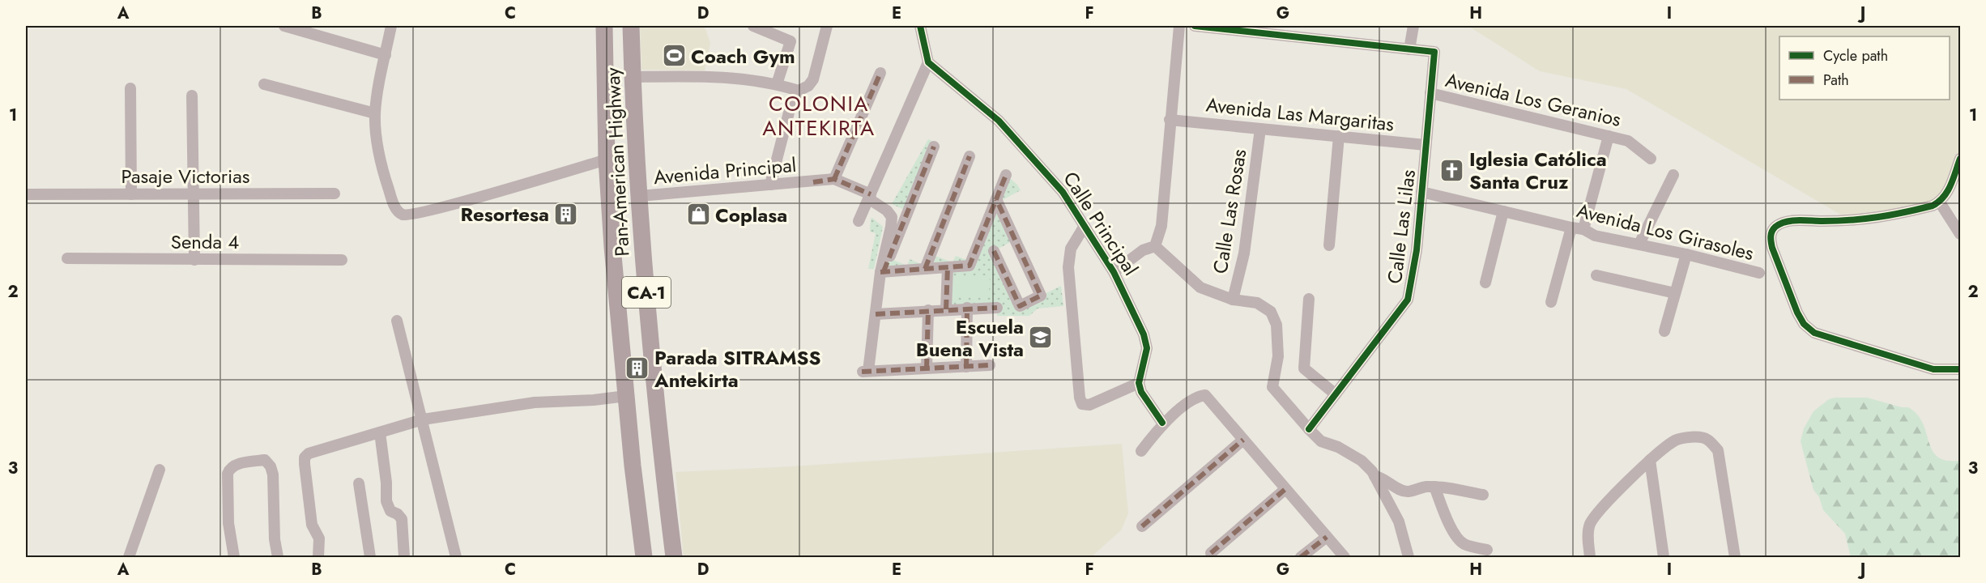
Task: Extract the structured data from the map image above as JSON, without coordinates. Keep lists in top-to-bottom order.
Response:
{
  "streets": {
    "highway": ["Pan-American Highway", "CA-1"],
    "street": [
      "Avenida Los Geranios",
      "Avenida Las Margaritas",
      "Avenida Principal",
      "Pasaje Victorias",
      "Calle Las Rosas",
      "Calle Principal",
      "Calle Las Lilas",
      "Avenida Los Girasoles",
      "Senda 4"
    ]
  },
  "crossings": [
    ["Avenida Los Geranios", "Calle Las Lilas"],
    ["Avenida Las Margaritas", "Calle Las Rosas"],
    ["Avenida Las Margaritas", "Calle Las Lilas"],
    ["Pan-American Highway", "Avenida Principal"],
    ["Calle Las Lilas", "Avenida Los Girasoles"]
  ],
  "districts": ["COLONIA ANTEKIRTA"],
  "places": {
    "sports": ["Coach Gym"],
    "church": ["Iglesia Católica Santa Cruz"],
    "building": ["Resortesa", "Parada SITRAMSS Antekirta"],
    "shop": ["Coplasa"],
    "school or university": ["Escuela Buena Vista"]
  },
  "legend": ["Cycle path", "Path"],
  "grid": {
    "columns": [
      "A",
      "B",
      "C",
      "D",
      "E",
      "F",
      "G",
      "H",
      "I",
      "J"
    ],
    "rows": ["1", "2", "3"]
  }
}
